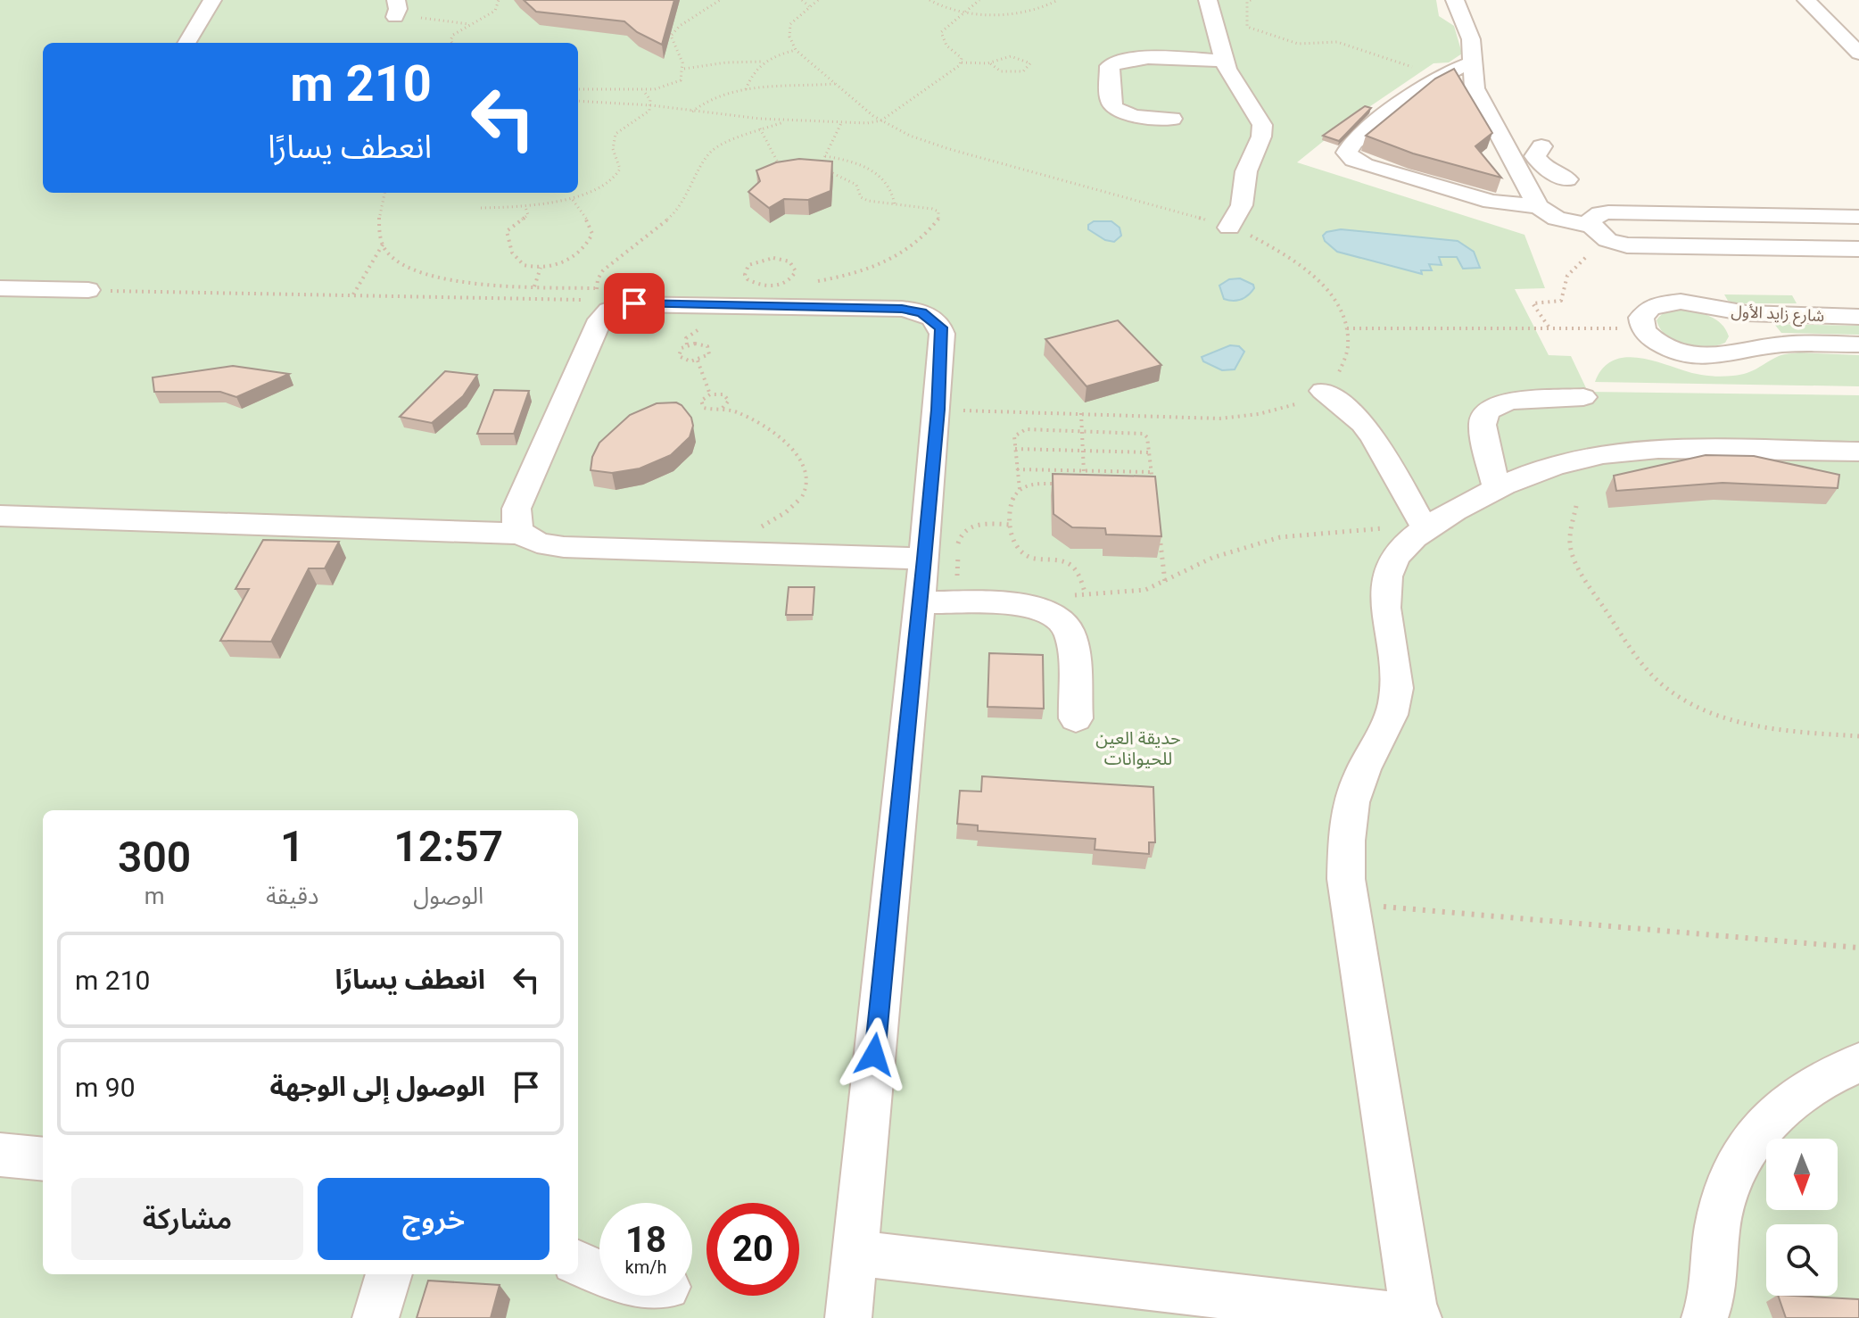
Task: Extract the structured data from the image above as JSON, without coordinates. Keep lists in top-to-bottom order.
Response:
{
  "streets": {
    "street": ["شارع زايد الأول"]
  },
  "parks": ["حديقة العين للحيوانات"],
  "north": "bottom",
  "page": {
    "turn": ["210 m", "انعطف يسارًا"],
    "eta": [
      "12:57",
      "الوصول",
      "1",
      "دقيقة",
      "300",
      "m"
    ],
    "list": [
      {
        "name": "انعطف يسارًا",
        "value": "210 m"
      },
      {
        "name": "الوصول إلى الوجهة",
        "value": "90 m"
      }
    ],
    "buttons": ["خروج", "مشاركة"],
    "speed": "18 km/h",
    "limit": "20"
  }
}
